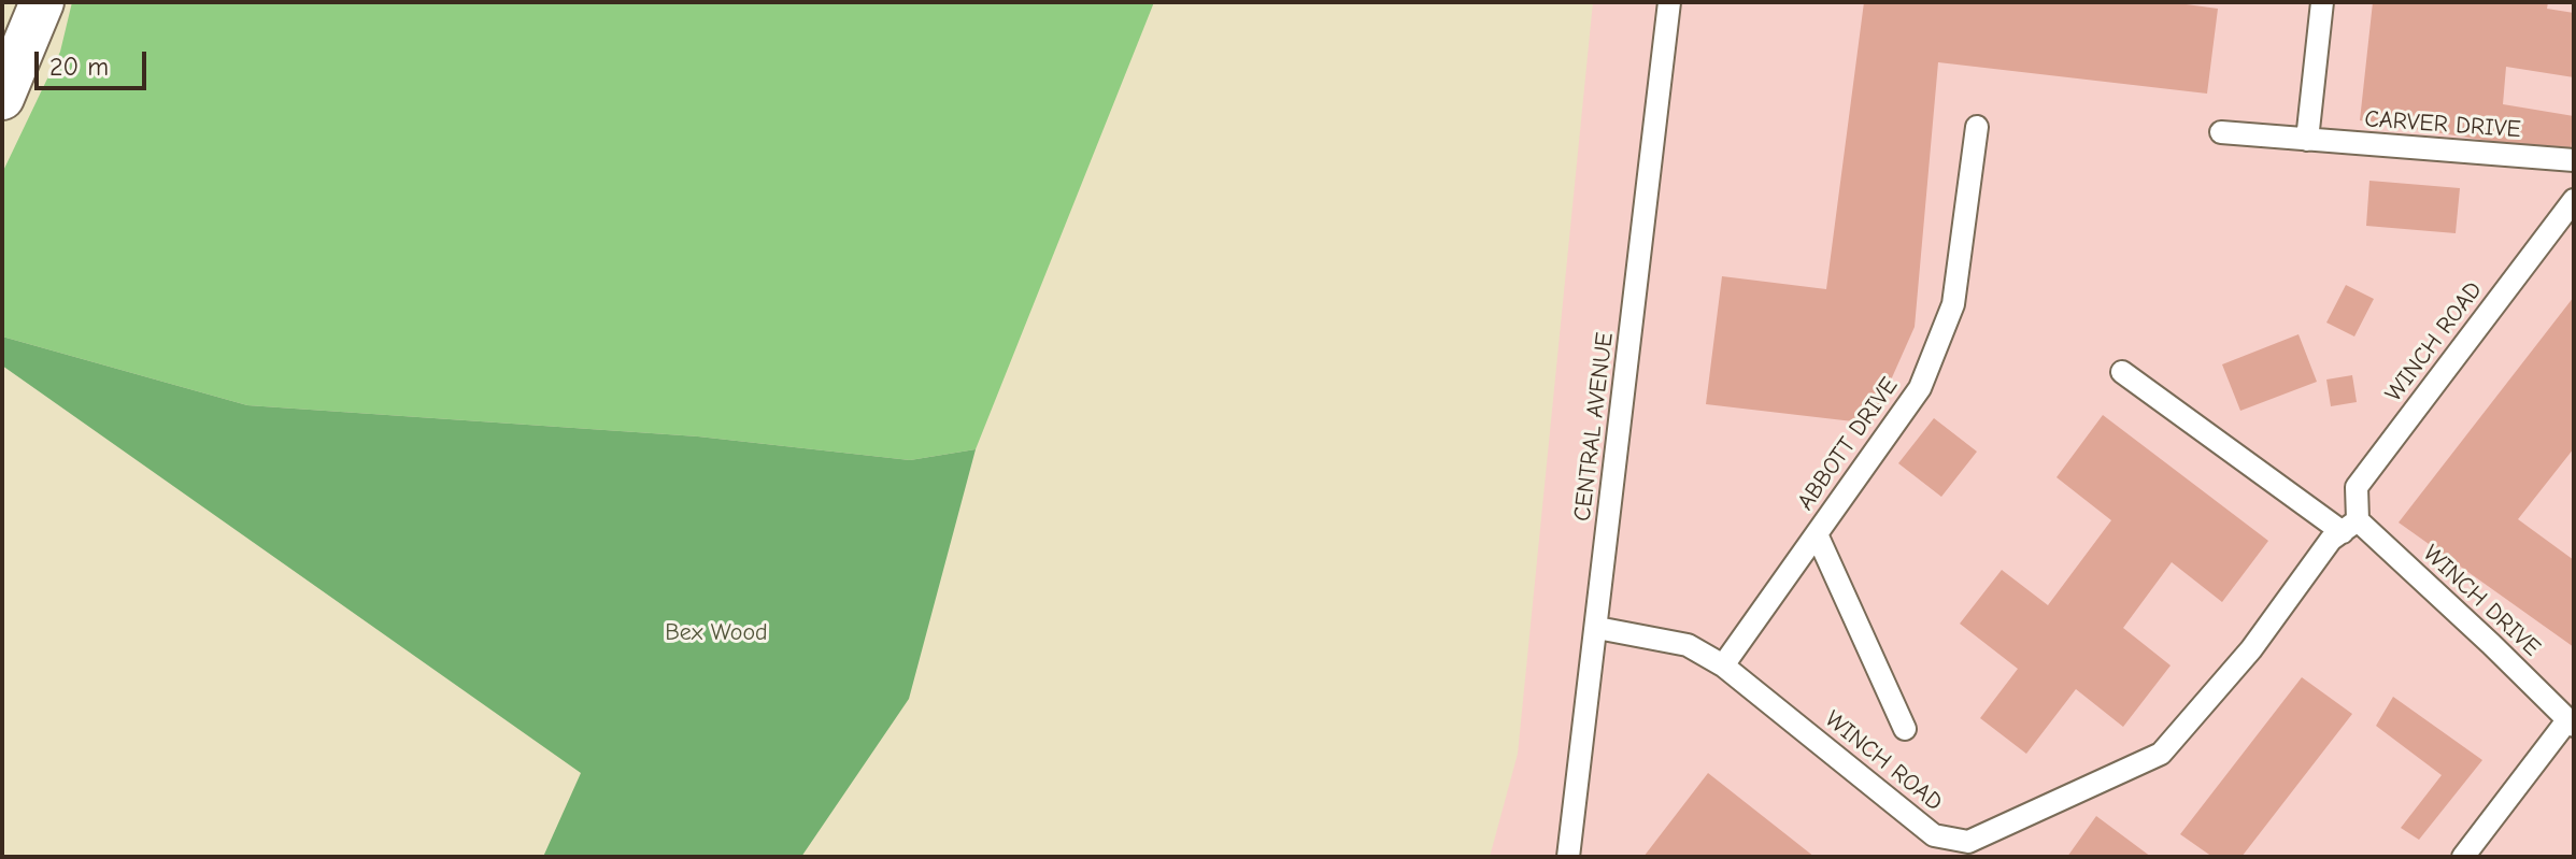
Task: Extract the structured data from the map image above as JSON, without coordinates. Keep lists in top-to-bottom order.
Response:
{
  "streets": {
    "lane": [
      "CARVER DRIVE",
      "WINCH ROAD",
      "CENTRAL AVENUE",
      "ABBOTT DRIVE",
      "WINCH DRIVE"
    ]
  },
  "crossings": [
    ["WINCH ROAD", "CENTRAL AVENUE"],
    ["WINCH ROAD", "ABBOTT DRIVE"],
    ["WINCH ROAD", "WINCH DRIVE"]
  ],
  "parks": ["Bex Wood"],
  "scale_bar": "20 m"
}
